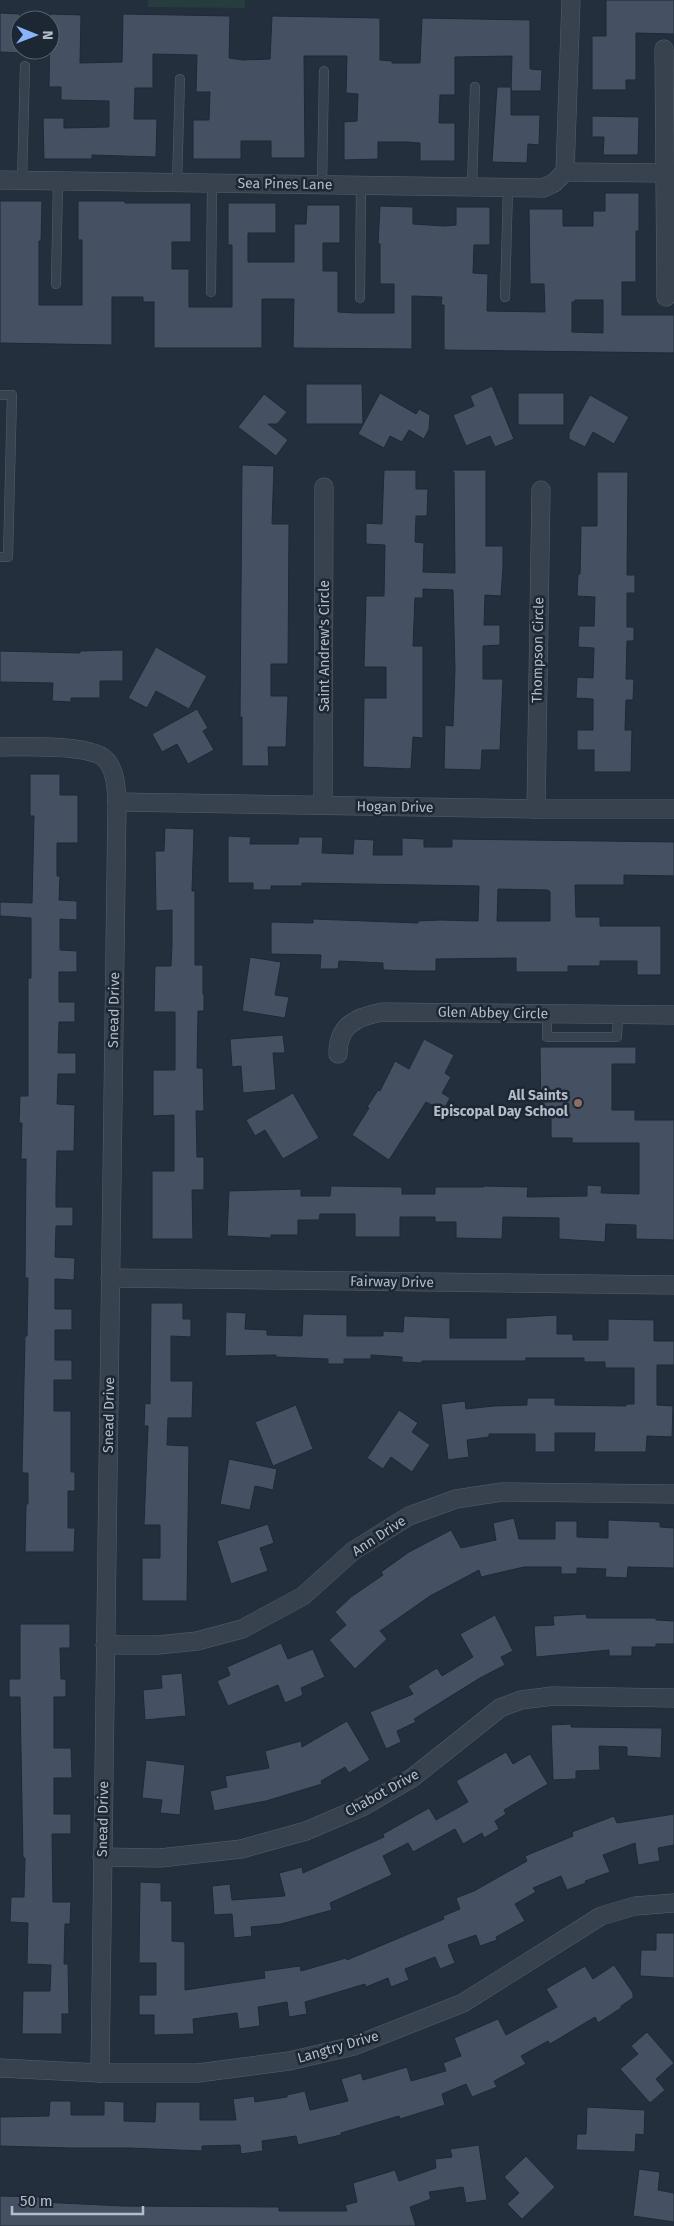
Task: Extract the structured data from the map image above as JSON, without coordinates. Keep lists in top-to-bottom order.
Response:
{
  "streets": {
    "street": [
      "Sea Pines Lane",
      "Saint Andrew's Circle",
      "Thompson Circle",
      "Hogan Drive",
      "Snead Drive",
      "Glen Abbey Circle",
      "Fairway Drive",
      "Ann Drive",
      "Chabot Drive",
      "Langtry Drive"
    ]
  },
  "crossings": [
    ["Saint Andrew's Circle", "Hogan Drive"],
    ["Thompson Circle", "Hogan Drive"],
    ["Hogan Drive", "Snead Drive"],
    ["Snead Drive", "Fairway Drive"],
    ["Snead Drive", "Ann Drive"],
    ["Snead Drive", "Chabot Drive"],
    ["Snead Drive", "Langtry Drive"]
  ],
  "places": ["All Saints Episcopal Day School"],
  "scale_bar": "50 m",
  "north": "right"
}
